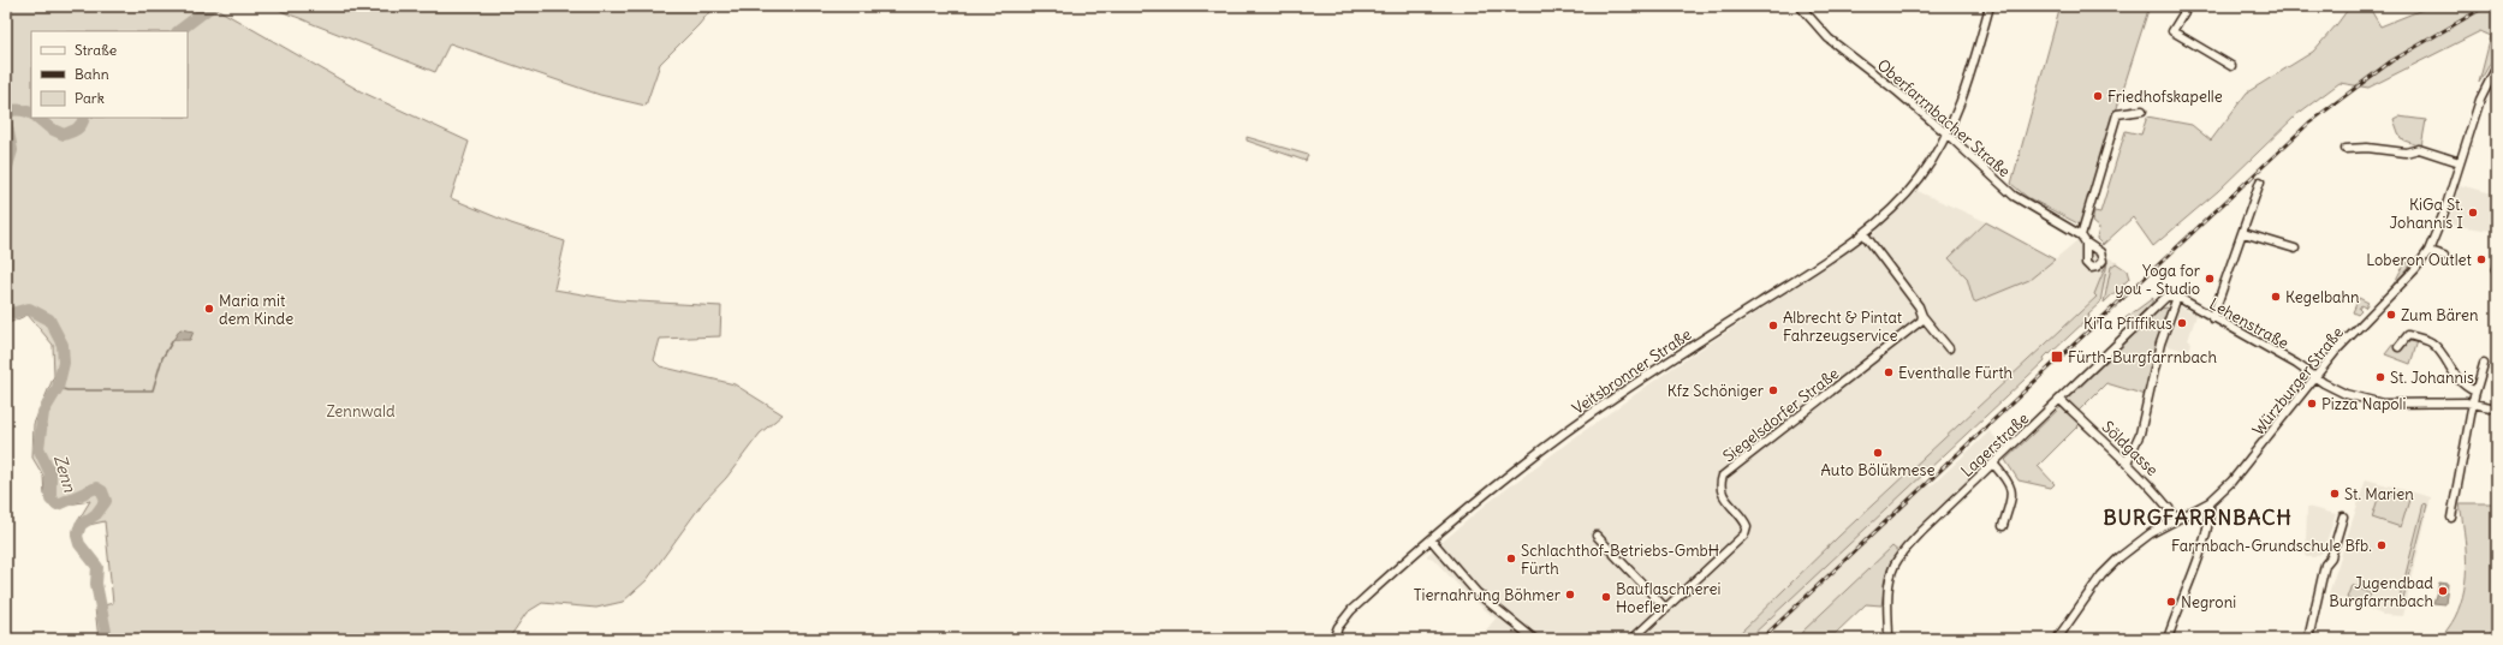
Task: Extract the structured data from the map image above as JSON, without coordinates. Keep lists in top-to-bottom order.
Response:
{
  "streets": {
    "street": [
      "Oberfarrnbacher Straße",
      "Lehenstraße",
      "Veitsbronner Straße",
      "Würzburger Straße",
      "Siegelsdorfer Straße",
      "Lagerstraße",
      "Söldgasse"
    ]
  },
  "crossings": [
    ["Oberfarrnbacher Straße", "Veitsbronner Straße"],
    ["Lehenstraße", "Würzburger Straße"],
    ["Lehenstraße", "Lagerstraße"],
    ["Würzburger Straße", "Söldgasse"],
    ["Lagerstraße", "Söldgasse"]
  ],
  "districts": ["BURGFARRNBACH"],
  "water": ["Zenn"],
  "parks": ["Zennwald"],
  "places": {
    "other": [
      "Friedhofskapelle",
      "KiGa St. Johannis I",
      "Loberon Outlet",
      "Yoga for you - Studio",
      "Kegelbahn",
      "Maria mit dem Kinde",
      "Zum Bären",
      "KiTa Pfiffikus",
      "Albrecht & Pintat Fahrzeugservice",
      "Eventhalle Fürth",
      "St. Johannis",
      "Kfz Schöniger",
      "Pizza Napoli",
      "Auto Bölükmese",
      "St. Marien",
      "Farrnbach-Grundschule Bfb.",
      "Schlachthof-Betriebs-GmbH Fürth",
      "Jugendbad Burgfarrnbach",
      "Tiernahrung Böhmer",
      "Bauflaschnerei Hoefler",
      "Negroni"
    ],
    "transit": ["Fürth-Burgfarrnbach"]
  },
  "legend": ["Straße", "Bahn", "Park"]
}
